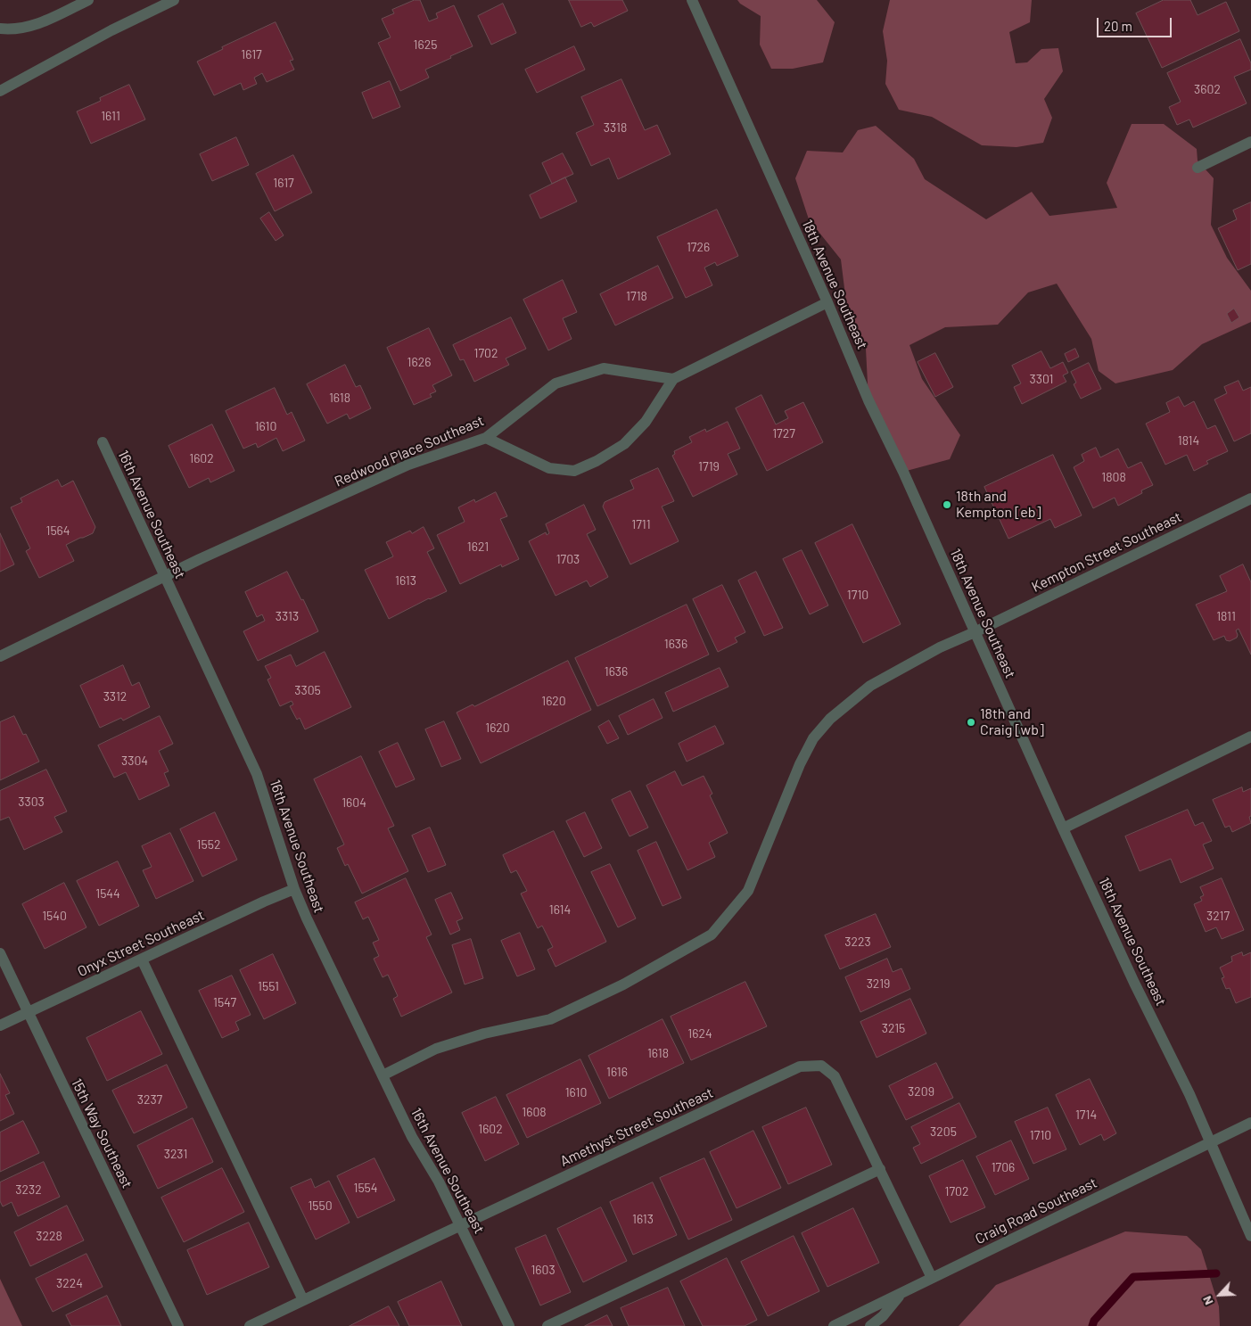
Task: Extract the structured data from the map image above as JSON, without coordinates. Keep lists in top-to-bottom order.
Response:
{
  "streets": {
    "street": [
      "18th Avenue Southeast",
      "Redwood Place Southeast",
      "16th Avenue Southeast",
      "Kempton Street Southeast",
      "Onyx Street Southeast",
      "Amethyst Street Southeast",
      "15th Way Southeast",
      "Craig Road Southeast"
    ]
  },
  "crossings": [
    ["18th Avenue Southeast", "Kempton Street Southeast"],
    ["18th Avenue Southeast", "Craig Road Southeast"],
    ["Redwood Place Southeast", "16th Avenue Southeast"],
    ["16th Avenue Southeast", "Kempton Street Southeast"],
    ["16th Avenue Southeast", "Onyx Street Southeast"],
    ["16th Avenue Southeast", "Amethyst Street Southeast"],
    ["Onyx Street Southeast", "15th Way Southeast"],
    ["Amethyst Street Southeast", "Craig Road Southeast"]
  ],
  "places": ["18th and Kempton [eb]", "18th and Craig [wb]"],
  "house_numbers": [
    "1625",
    "1617",
    "3602",
    "1611",
    "3318",
    "1617",
    "1726",
    "1718",
    "1702",
    "1626",
    "3301",
    "1618",
    "1610",
    "1727",
    "1814",
    "1602",
    "1719",
    "1808",
    "1711",
    "1564",
    "1621",
    "1703",
    "1613",
    "1710",
    "3313",
    "1811",
    "1636",
    "1636",
    "3305",
    "3312",
    "1620",
    "1620",
    "3304",
    "3303",
    "1604",
    "1552",
    "1544",
    "1614",
    "1540",
    "3217",
    "3223",
    "3219",
    "1551",
    "1547",
    "3215",
    "1624",
    "1618",
    "1616",
    "3209",
    "1610",
    "3237",
    "1608",
    "1714",
    "1602",
    "3205",
    "1710",
    "3231",
    "1706",
    "1554",
    "3232",
    "1702",
    "1550",
    "1613",
    "3228",
    "1603",
    "3224"
  ],
  "scale_bar": "20 m",
  "north": "bottom left"
}
